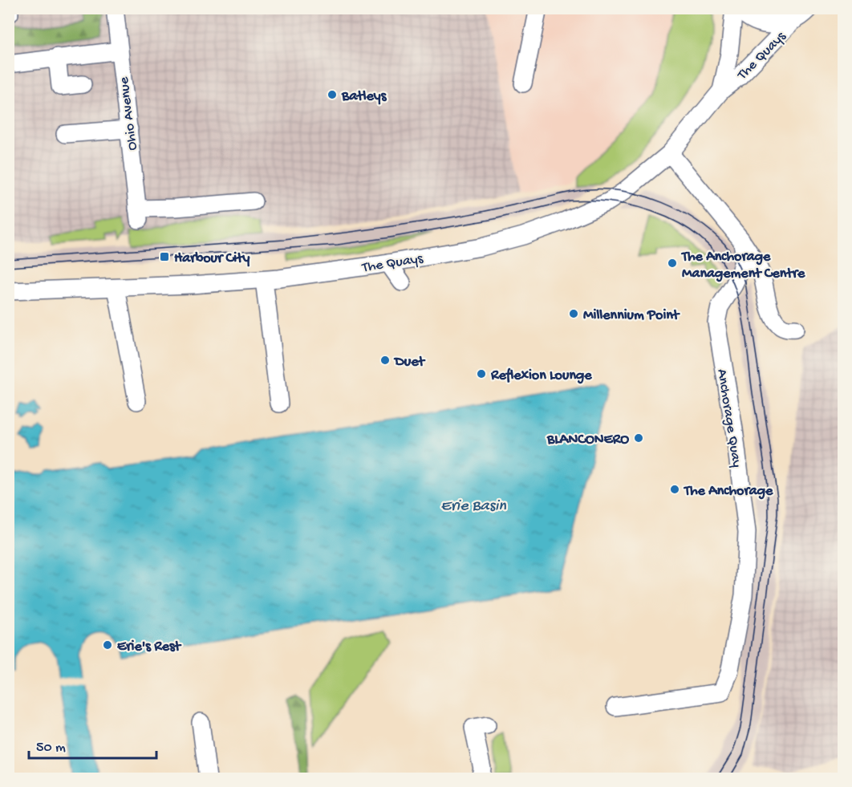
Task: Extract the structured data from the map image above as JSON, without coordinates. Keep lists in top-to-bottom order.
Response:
{
  "streets": {
    "street": ["The Quays", "Ohio Avenue", "Anchorage Quay"]
  },
  "water": ["Erie Basin"],
  "places": {
    "other": [
      "Batleys",
      "The Anchorage Management Centre",
      "Millennium Point",
      "Duet",
      "Reflexion Lounge",
      "BLANCONERO",
      "The Anchorage",
      "Erie's Rest"
    ],
    "transit": ["Harbour City"]
  },
  "scale_bar": "50 m"
}
